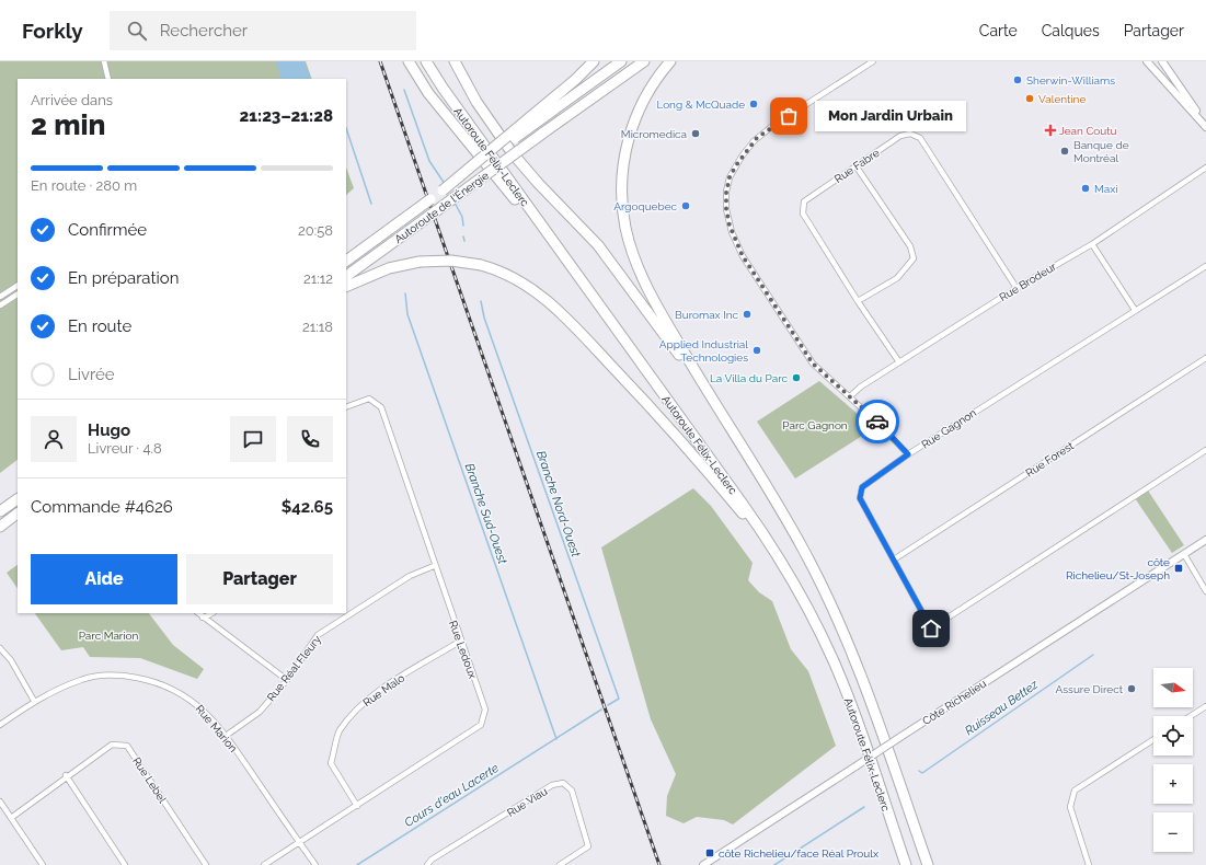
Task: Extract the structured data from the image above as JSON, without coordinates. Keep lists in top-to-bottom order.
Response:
{
  "streets": {
    "highway": ["Autoroute Félix-Leclerc", "Autoroute de l'Énergie"],
    "street": [
      "Rue Fabre",
      "Rue Brodeur",
      "Rue Gagnon",
      "Rue Forest",
      "Rue Ledoux",
      "Rue Réal Fleury",
      "Rue Malo",
      "Côte Richelieu",
      "Rue Marion",
      "Rue Lebel",
      "Rue Viau"
    ]
  },
  "crossings": [
    ["Rue Fabre", "Rue Brodeur"],
    ["Rue Gagnon", "Rue Forest"],
    ["Rue Ledoux", "Rue Réal Fleury"],
    ["Rue Ledoux", "Rue Malo"],
    ["Rue Ledoux", "Rue Marion"],
    ["Rue Réal Fleury", "Rue Marion"]
  ],
  "water": [
    "Branche Nord-Ouest",
    "Branche Sud-Ouest",
    "Ruisseau Bettez",
    "Cours d'eau Lacerte"
  ],
  "parks": ["Parc Gagnon", "Parc Marion"],
  "places": {
    "other": [
      "Sherwin-Williams",
      "Valentine",
      "Long & McQuade",
      "Mon Jardin Urbain",
      "Micromedica",
      "Banque de Montréal",
      "Maxi",
      "Argoquebec",
      "Buromax Inc",
      "Applied Industrial Technologies",
      "La Villa du Parc",
      "Assure Direct"
    ],
    "health": ["Jean Coutu"],
    "transit": ["côte Richelieu/St-Joseph", "côte Richelieu/face Réal Proulx"]
  },
  "north": "right",
  "page": {
    "header": "Forkly",
    "search": "Rechercher",
    "nav": ["Carte", "Calques", "Partager"],
    "heading": ["2 min", "Arrivée dans", "21:23–21:28"],
    "panel": [
      "Hugo",
      "Livreur · 4.8",
      "Commande #4626",
      "$42.65"
    ],
    "bubble": "Mon Jardin Urbain",
    "bar": "En route · 280 m",
    "list": [
      ["Confirmée", "20:58"],
      ["En préparation", "21:12"],
      ["En route", "21:18"],
      "Livrée"
    ],
    "buttons": ["Aide", "Partager"],
    "map_buttons": ["+", "−"]
  }
}
